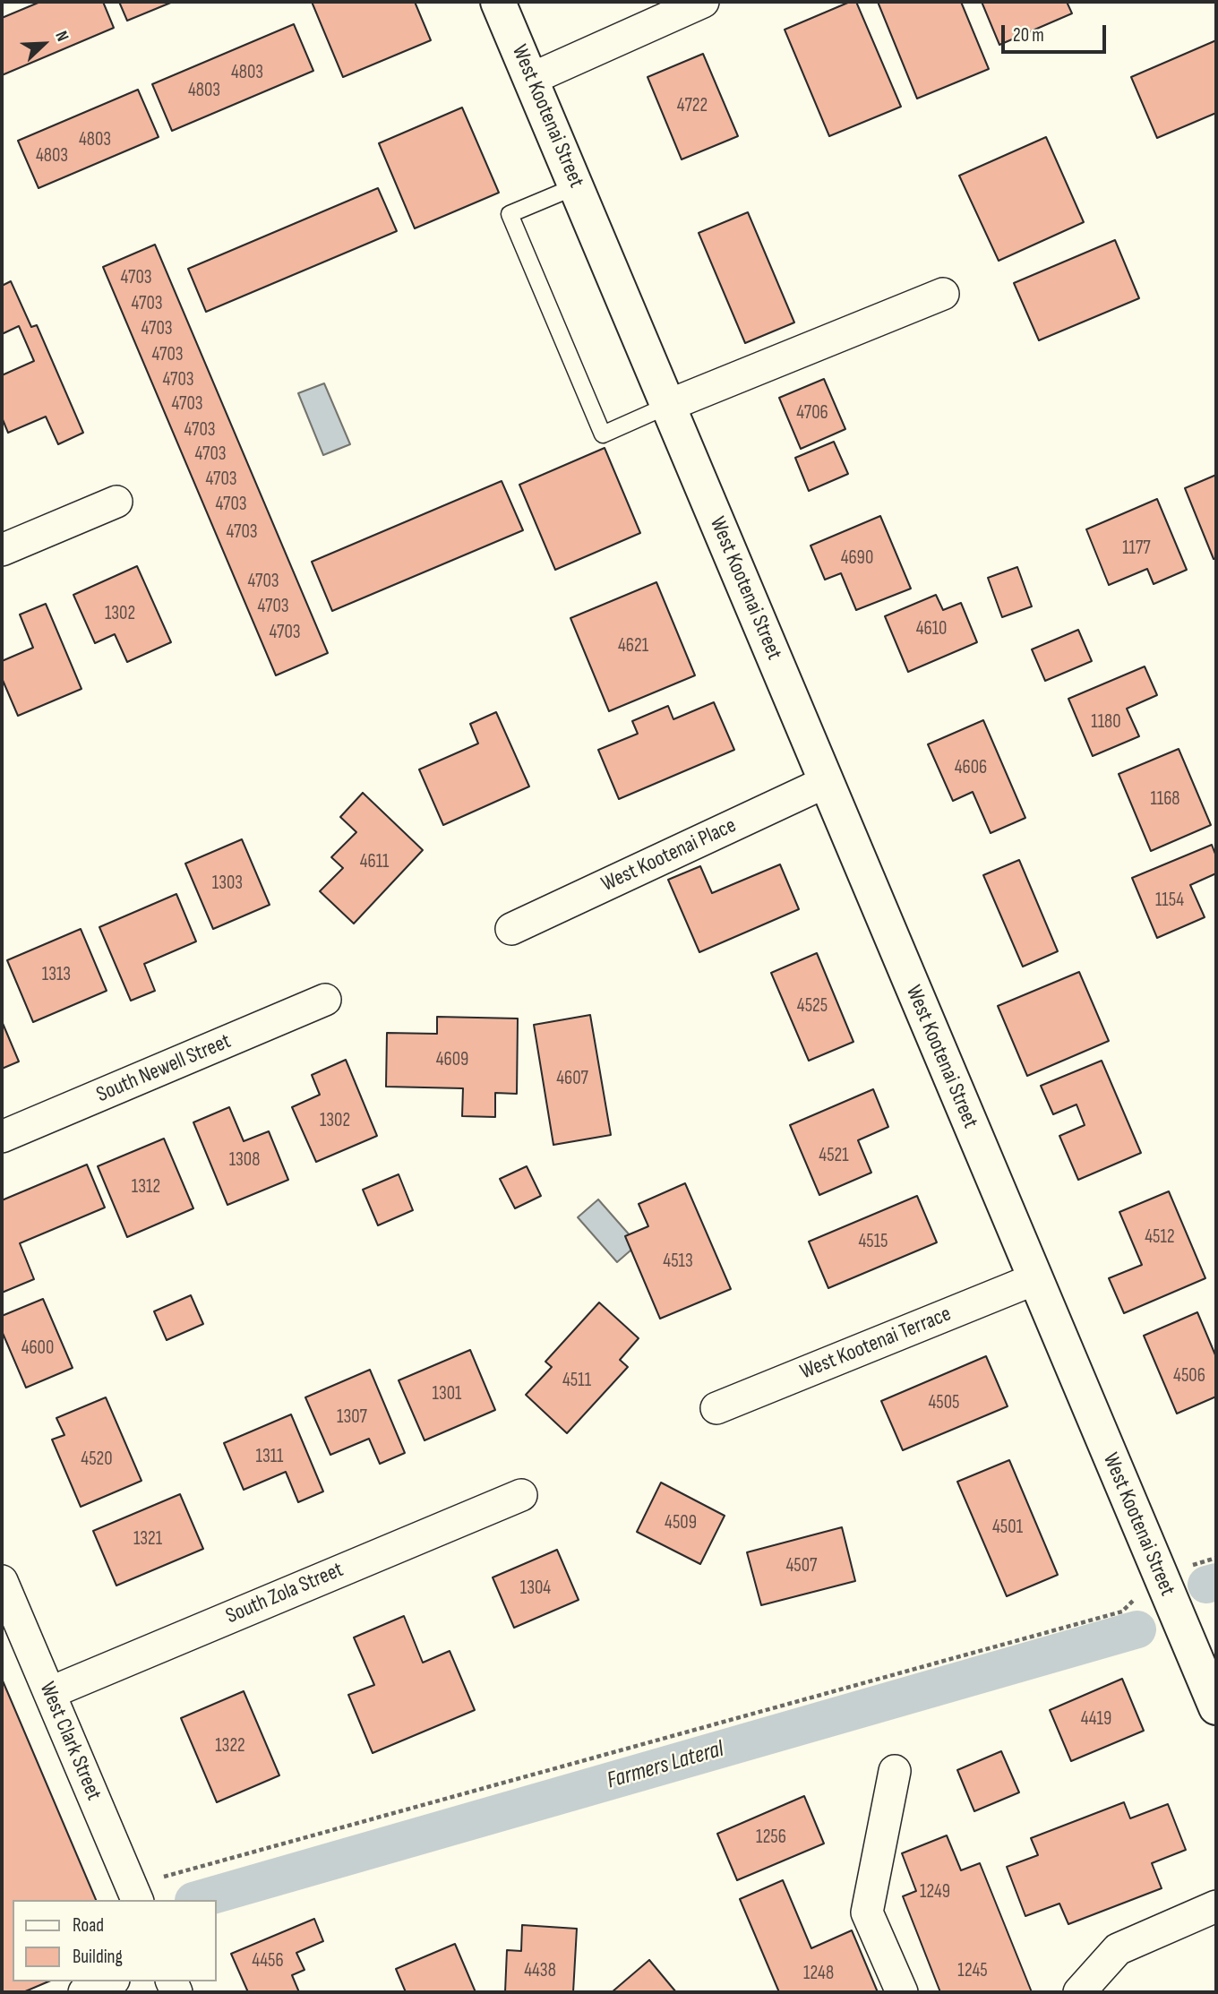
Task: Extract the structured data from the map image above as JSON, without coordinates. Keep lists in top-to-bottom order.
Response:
{
  "streets": {
    "street": [
      "West Kootenai Street",
      "West Kootenai Place",
      "South Newell Street",
      "West Kootenai Terrace",
      "South Zola Street",
      "West Clark Street"
    ]
  },
  "crossings": [
    ["West Kootenai Street", "West Kootenai Place"],
    ["West Kootenai Street", "West Kootenai Terrace"],
    ["South Zola Street", "West Clark Street"]
  ],
  "water": ["Farmers Lateral"],
  "house_numbers": [
    "4803",
    "4803",
    "4722",
    "4803",
    "4803",
    "4703",
    "4703",
    "4703",
    "4703",
    "4703",
    "4703",
    "4706",
    "4703",
    "4703",
    "4703",
    "4703",
    "4703",
    "1177",
    "4690",
    "4703",
    "4703",
    "1302",
    "4610",
    "4703",
    "4621",
    "1180",
    "4606",
    "1168",
    "4611",
    "1303",
    "1154",
    "1313",
    "4525",
    "4609",
    "4607",
    "1302",
    "4521",
    "1308",
    "1312",
    "4512",
    "4515",
    "4513",
    "4600",
    "4506",
    "4511",
    "1301",
    "4505",
    "1307",
    "1311",
    "4520",
    "4509",
    "4501",
    "1321",
    "4507",
    "1304",
    "4419",
    "1322",
    "1256",
    "1249",
    "4456",
    "4438",
    "1245",
    "1248"
  ],
  "legend": ["Road", "Building"],
  "scale_bar": "20 m",
  "north": "top right"
}
